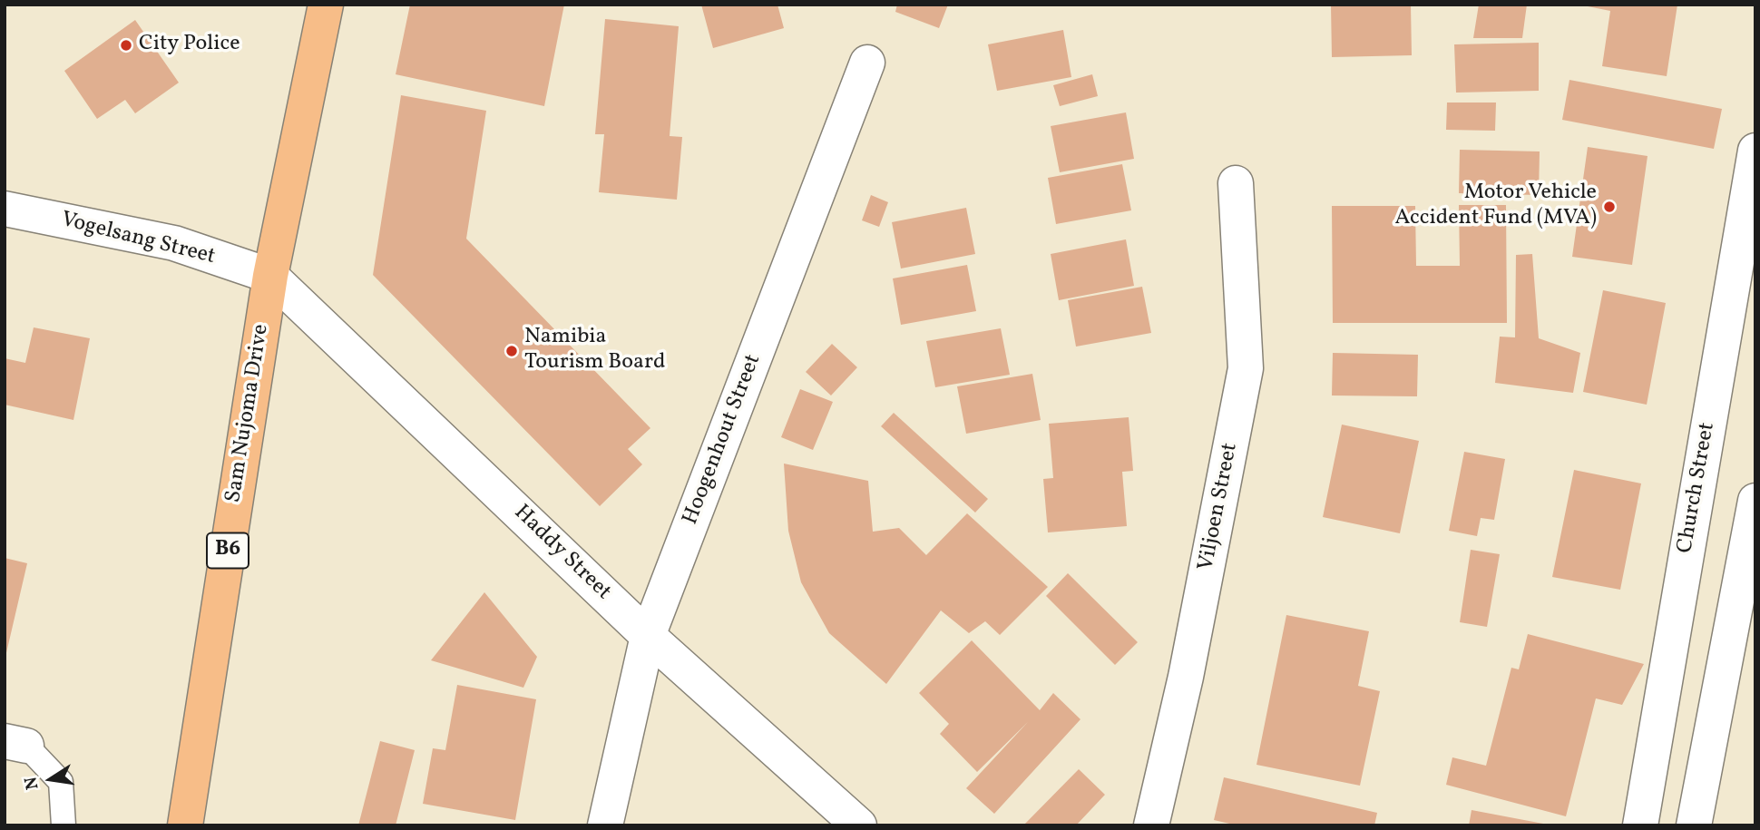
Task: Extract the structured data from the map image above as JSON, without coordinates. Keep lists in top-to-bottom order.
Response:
{
  "streets": {
    "highway": ["Sam Nujoma Drive", "B6"],
    "street": [
      "Vogelsang Street",
      "Hoogenhout Street",
      "Church Street",
      "Viljoen Street",
      "Haddy Street"
    ]
  },
  "crossings": [
    ["Vogelsang Street", "Sam Nujoma Drive"],
    ["Vogelsang Street", "Haddy Street"],
    ["Sam Nujoma Drive", "Haddy Street"],
    ["Hoogenhout Street", "Haddy Street"]
  ],
  "places": ["City Police", "Motor Vehicle Accident Fund (MVA)", "Namibia Tourism Board"],
  "north": "left"
}
